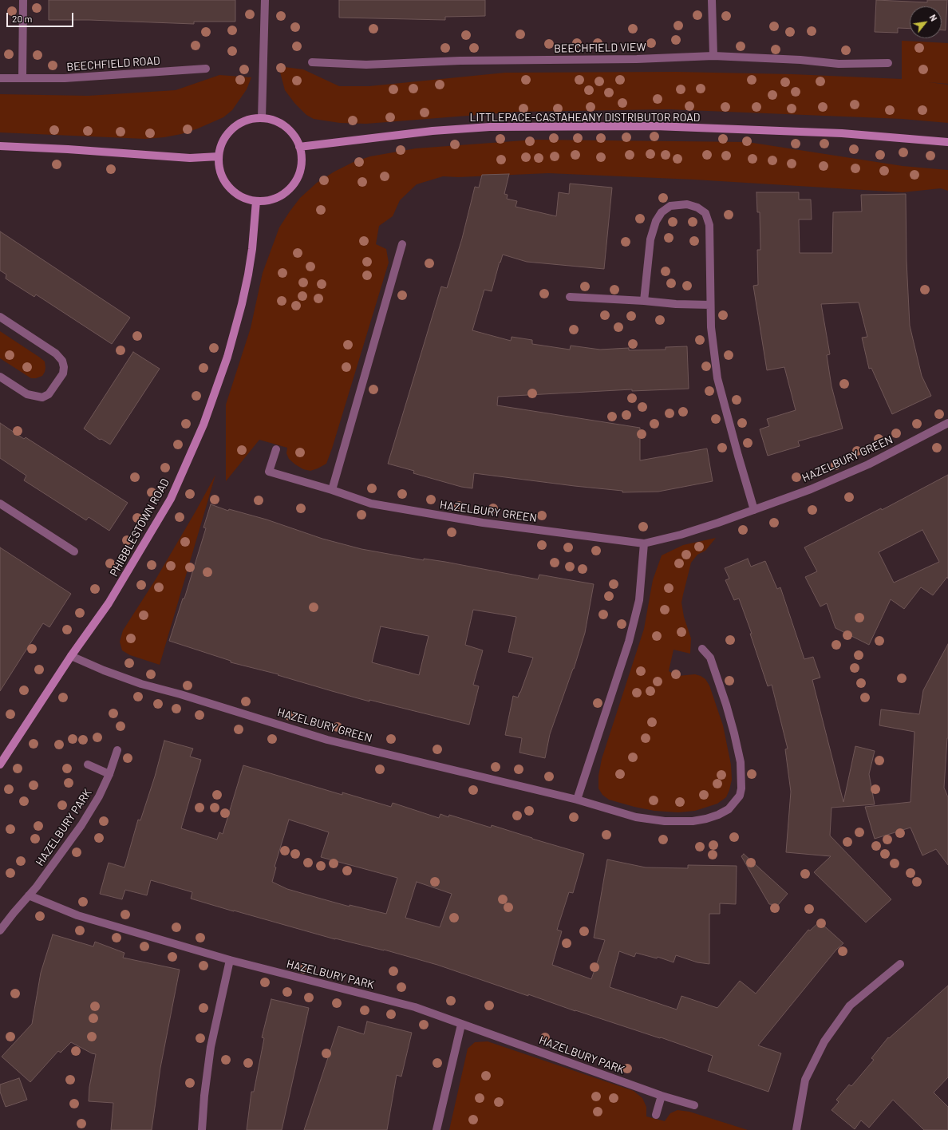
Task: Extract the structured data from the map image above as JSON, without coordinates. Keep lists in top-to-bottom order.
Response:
{
  "streets": {
    "street": [
      "BEECHFIELD VIEW",
      "BEECHFIELD ROAD",
      "LITTLEPACE-CASTAHEANY DISTRIBUTOR ROAD",
      "HAZELBURY GREEN",
      "PHIBBLESTOWN ROAD",
      "HAZELBURY PARK"
    ]
  },
  "crossings": [
    ["LITTLEPACE-CASTAHEANY DISTRIBUTOR ROAD", "PHIBBLESTOWN ROAD"],
    ["HAZELBURY GREEN", "PHIBBLESTOWN ROAD"]
  ],
  "scale_bar": "20 m",
  "north": "top right"
}
